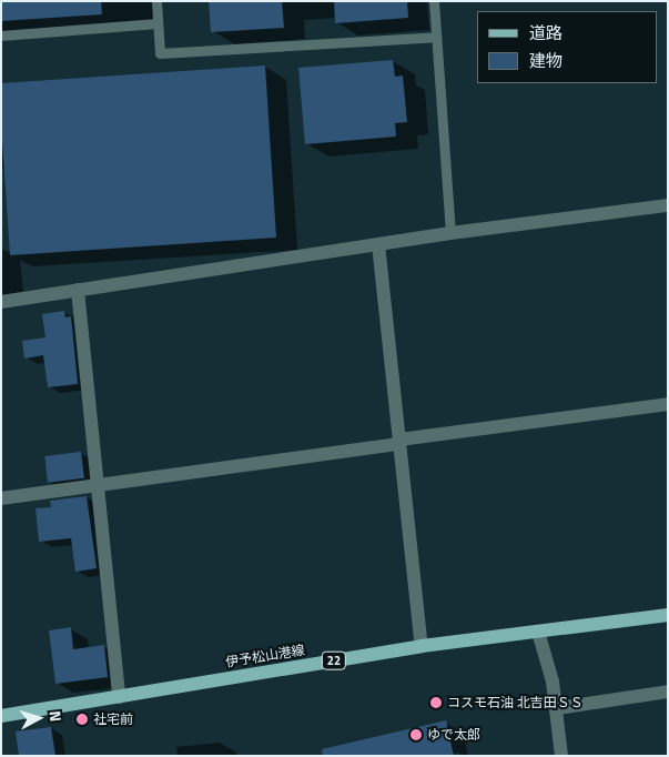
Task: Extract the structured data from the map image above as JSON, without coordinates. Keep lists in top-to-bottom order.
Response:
{
  "streets": {
    "main road": ["伊予松山港線", "22"]
  },
  "places": ["コスモ石油 北吉田ＳＳ", "社宅前", "ゆで太郎"],
  "legend": ["道路", "建物"],
  "north": "right"
}
